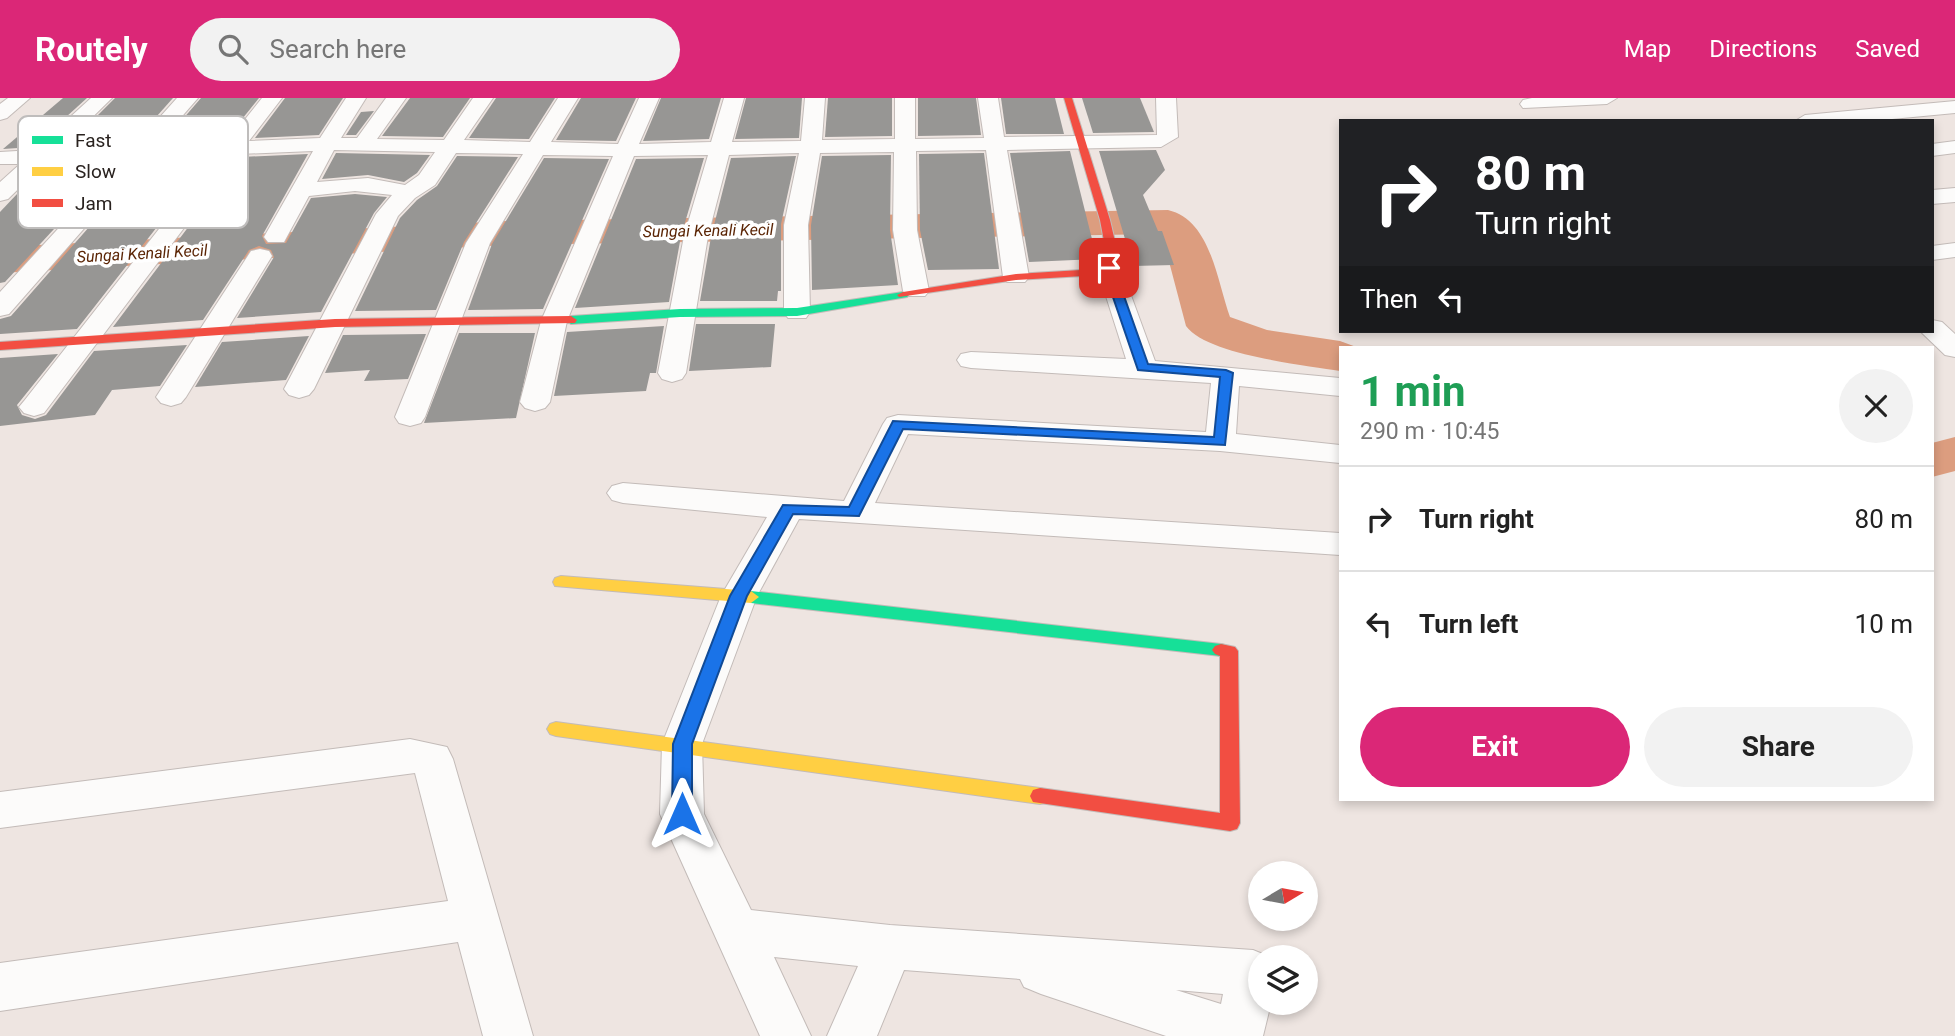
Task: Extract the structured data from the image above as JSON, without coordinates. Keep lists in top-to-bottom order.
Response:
{
  "water": ["Sungai Kenali Kecil"],
  "legend": ["Fast", "Slow", "Jam"],
  "north": "right",
  "page": {
    "header": "Routely",
    "search": "Search here",
    "nav": ["Map", "Directions", "Saved"],
    "turn": ["80 m", "Turn right"],
    "then": "Then",
    "heading": ["1 min", "290 m · 10:45"],
    "list": [
      {
        "name": "Turn right",
        "value": "80 m"
      },
      {
        "name": "Turn left",
        "value": "10 m"
      }
    ],
    "buttons": ["Exit", "Share"]
  }
}
